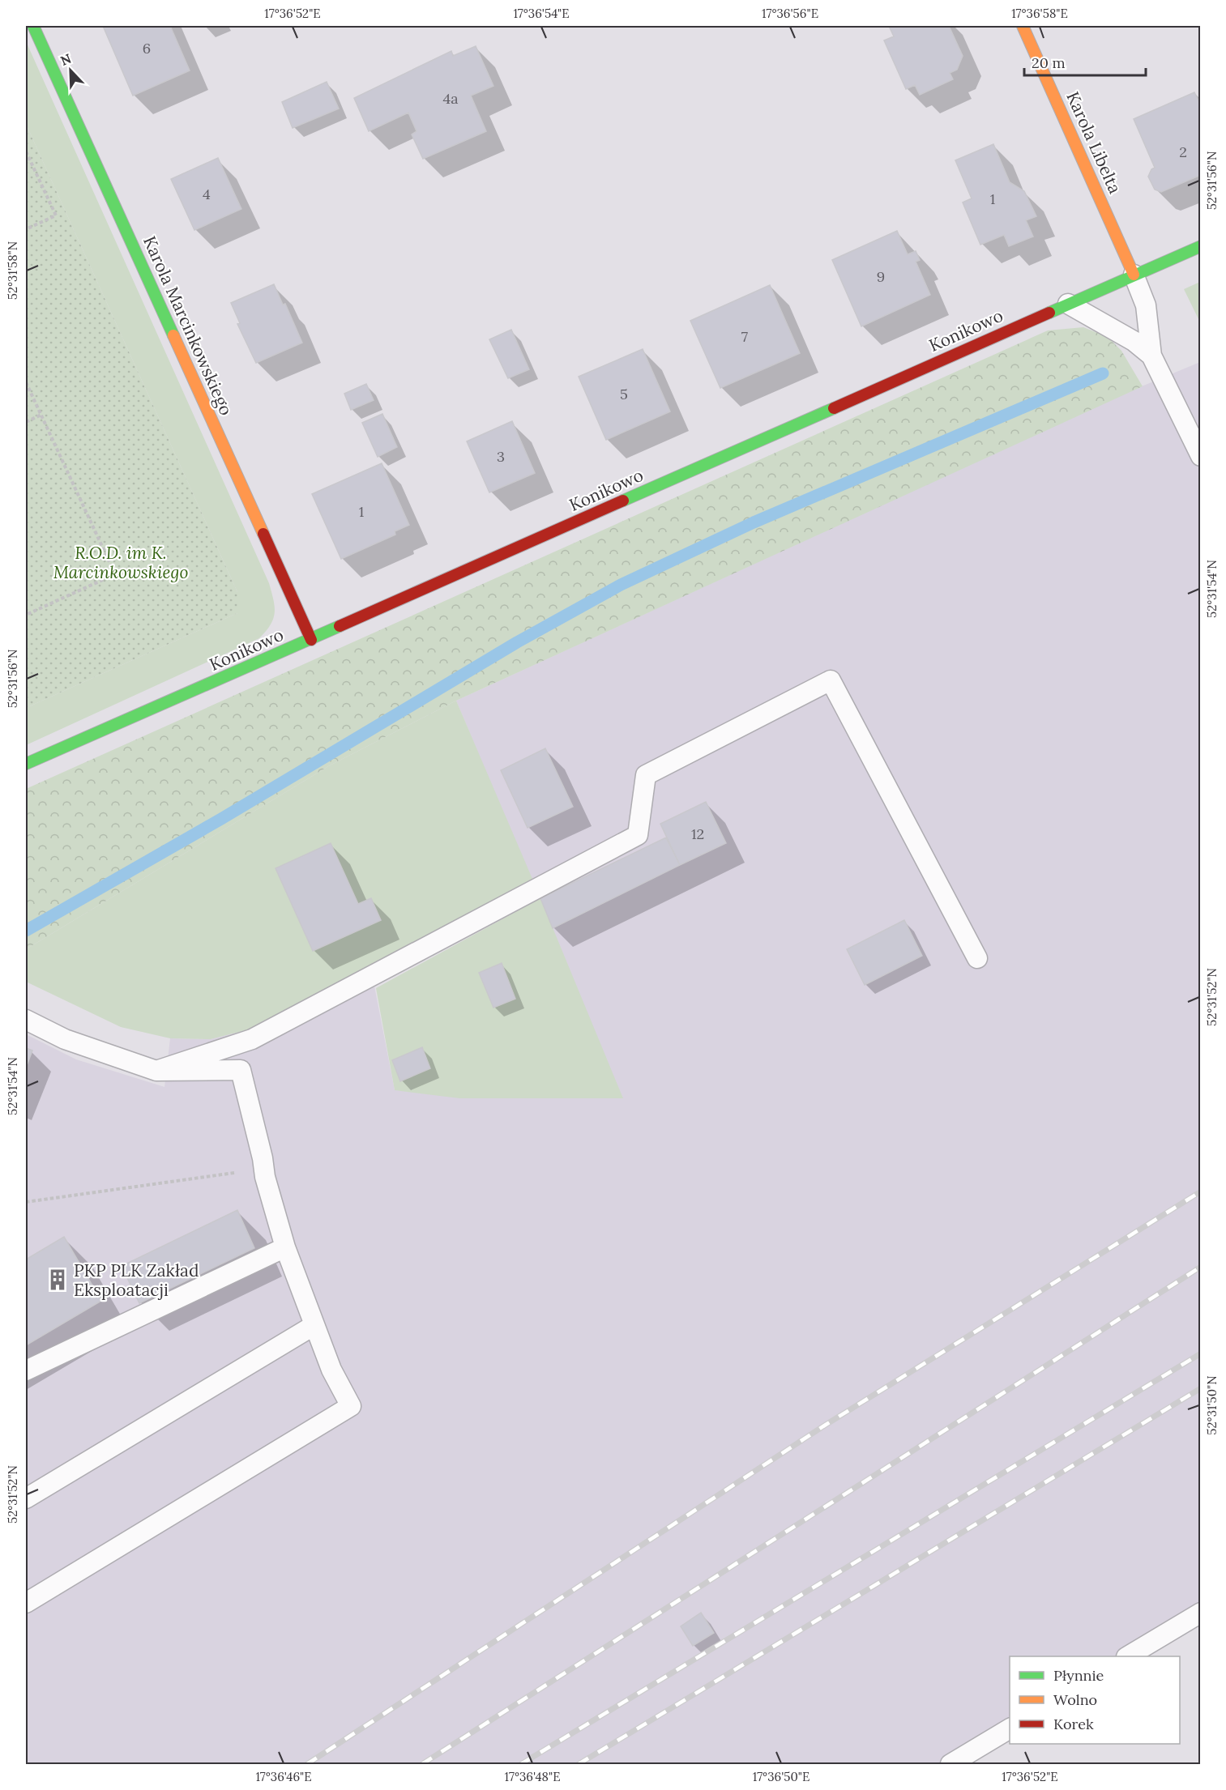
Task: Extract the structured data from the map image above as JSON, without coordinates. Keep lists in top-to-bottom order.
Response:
{
  "streets": {
    "street": ["Karola Libelta", "Karola Marcinkowskiego", "Konikowo"]
  },
  "crossings": [
    ["Karola Libelta", "Konikowo"],
    ["Karola Marcinkowskiego", "Konikowo"]
  ],
  "parks": ["R.O.D. im K. Marcinkowskiego"],
  "places": {
    "building": ["PKP PLK Zakład Eksploatacji"]
  },
  "house_numbers": [
    "6",
    "4a",
    "2",
    "4",
    "1",
    "9",
    "7",
    "5",
    "3",
    "1",
    "12"
  ],
  "legend": ["Płynnie", "Wolno", "Korek"],
  "scale_bar": "20 m",
  "north": "top left",
  "coordinates": [
    "17°36'52\"E",
    "17°36'54\"E",
    "17°36'56\"E",
    "17°36'58\"E",
    "52°31'56\"N",
    "52°31'58\"N",
    "52°31'54\"N",
    "52°31'52\"N",
    "52°31'50\"N",
    "17°36'46\"E",
    "17°36'48\"E",
    "17°36'50\"E"
  ]
}
